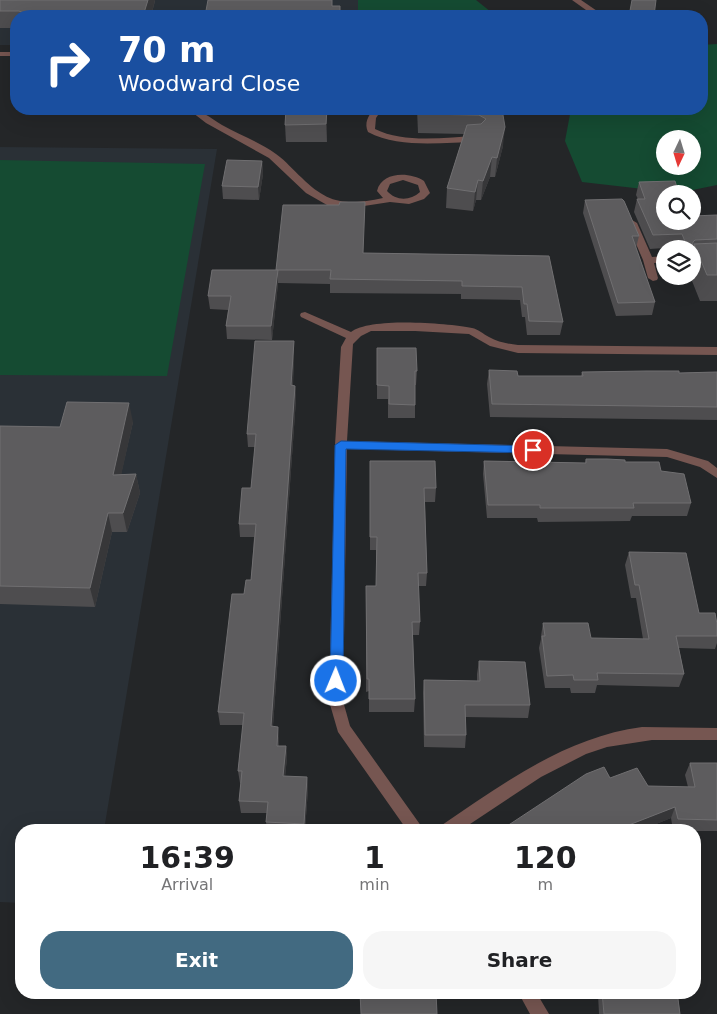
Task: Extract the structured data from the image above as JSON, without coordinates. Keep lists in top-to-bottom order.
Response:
{
  "north": "bottom",
  "page": {
    "turn": ["70 m", "Woodward Close"],
    "eta": [
      "16:39",
      "Arrival",
      "1",
      "min",
      "120",
      "m"
    ],
    "buttons": ["Exit", "Share"]
  }
}
